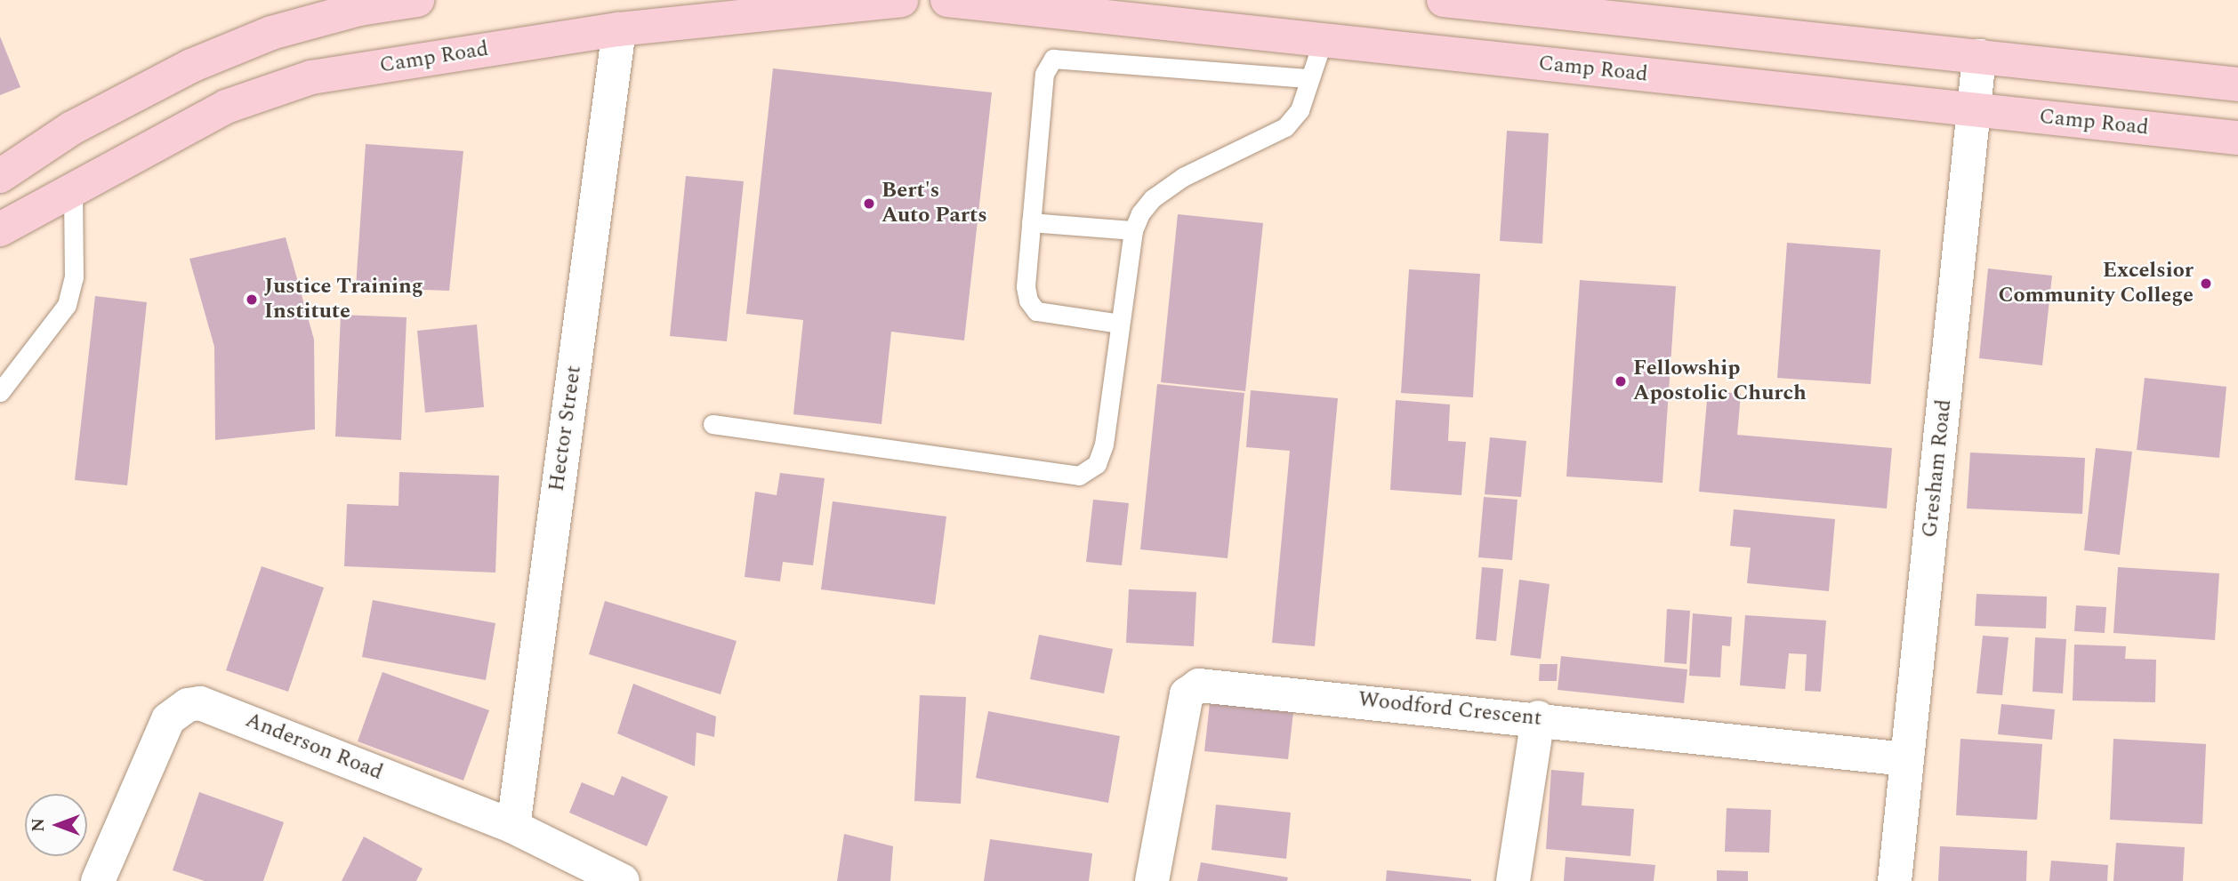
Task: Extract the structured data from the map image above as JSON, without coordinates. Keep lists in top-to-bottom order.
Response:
{
  "streets": {
    "main road": ["Camp Road"],
    "street": [
      "Hector Street",
      "Gresham Road",
      "Woodford Crescent",
      "Anderson Road"
    ]
  },
  "crossings": [
    ["Camp Road", "Hector Street"],
    ["Camp Road", "Gresham Road"],
    ["Hector Street", "Anderson Road"],
    ["Gresham Road", "Woodford Crescent"]
  ],
  "places": [
    "Bert's Auto Parts",
    "Excelsior Community College",
    "Justice Training Institute",
    "Fellowship Apostolic Church"
  ],
  "north": "left"
}
